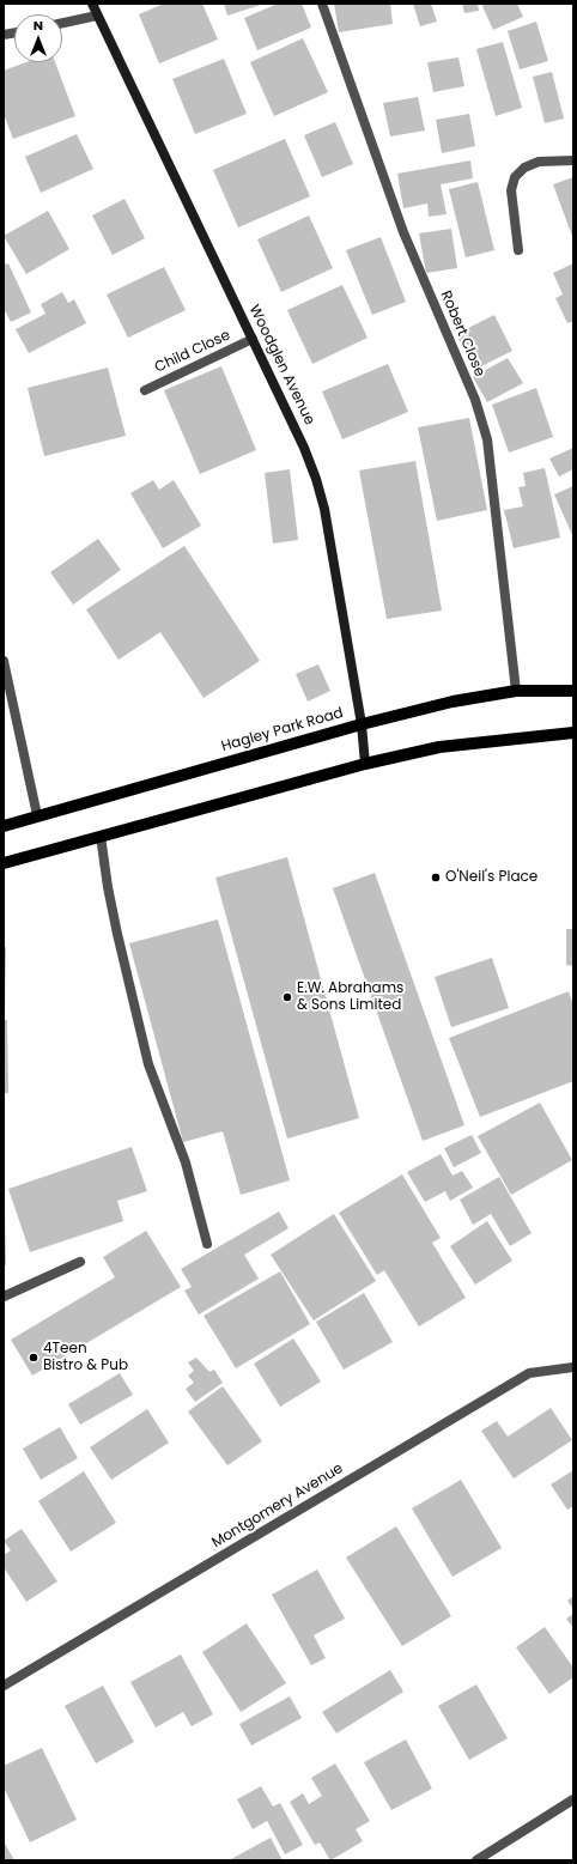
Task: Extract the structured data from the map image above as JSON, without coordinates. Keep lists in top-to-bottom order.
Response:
{
  "streets": {
    "main road": ["Hagley Park Road"],
    "street": [
      "Robert Close",
      "Child Close",
      "Woodglen Avenue",
      "Montgomery Avenue"
    ]
  },
  "crossings": [
    ["Robert Close", "Hagley Park Road"],
    ["Child Close", "Woodglen Avenue"],
    ["Woodglen Avenue", "Hagley Park Road"]
  ],
  "places": ["O'Neil's Place", "E.W. Abrahams & Sons Limited", "4Teen Bistro & Pub"],
  "north": "top"
}
